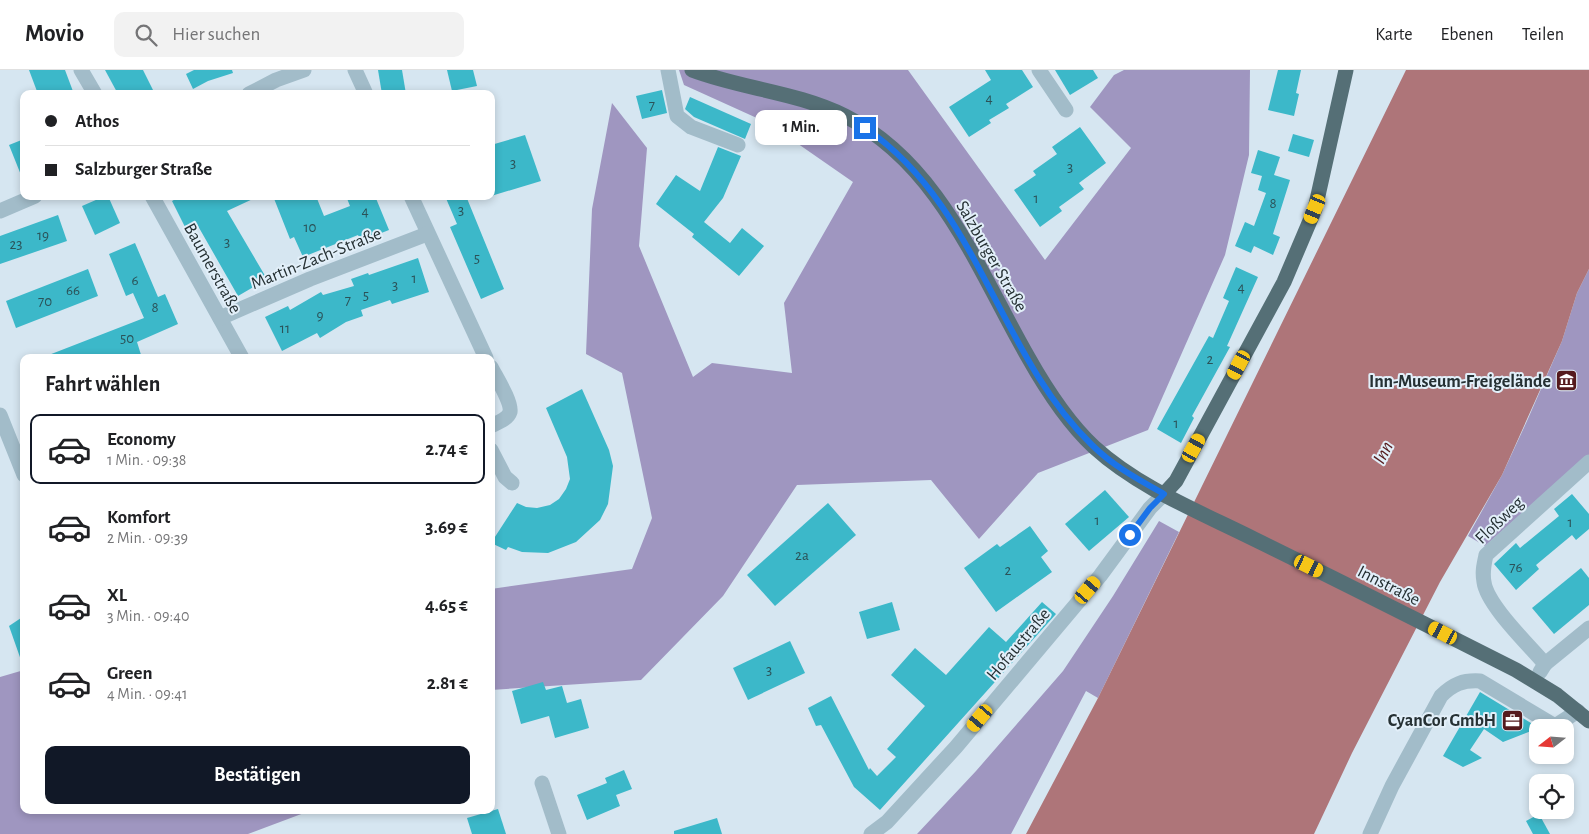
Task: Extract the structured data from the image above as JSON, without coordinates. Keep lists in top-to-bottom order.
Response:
{
  "streets": {
    "main road": ["Salzburger Straße", "Innstraße"],
    "street": [
      "Martin-Zach-Straße",
      "Baumerstraße",
      "Floßweg",
      "Hofaustraße"
    ]
  },
  "crossings": [
    ["Salzburger Straße", "Innstraße"],
    ["Salzburger Straße", "Hofaustraße"],
    ["Martin-Zach-Straße", "Baumerstraße"],
    ["Innstraße", "Hofaustraße"]
  ],
  "water": ["Inn"],
  "places": {
    "museum": ["Inn-Museum-Freigelände"],
    "office": ["CyanCor GmbH"]
  },
  "house_numbers": [
    "4",
    "7",
    "3",
    "3",
    "1",
    "8",
    "3",
    "4",
    "10",
    "19",
    "3",
    "23",
    "5",
    "1",
    "6",
    "3",
    "4",
    "66",
    "5",
    "7",
    "70",
    "8",
    "9",
    "11",
    "50",
    "2",
    "1",
    "1",
    "1",
    "2a",
    "76",
    "2",
    "3"
  ],
  "north": "left",
  "page": {
    "header": "Movio",
    "search": "Hier suchen",
    "nav": ["Karte", "Ebenen", "Teilen"],
    "banner": ["Athos", "Salzburger Straße"],
    "bubble": "1 Min.",
    "heading": "Fahrt wählen",
    "list": [
      {
        "name": "Economy",
        "note": "1 Min. · 09:38",
        "value": "2.74 €"
      },
      {
        "name": "Komfort",
        "note": "2 Min. · 09:39",
        "value": "3.69 €"
      },
      {
        "name": "XL",
        "note": "3 Min. · 09:40",
        "value": "4.65 €"
      },
      {
        "name": "Green",
        "note": "4 Min. · 09:41",
        "value": "2.81 €"
      }
    ],
    "buttons": "Bestätigen"
  }
}
